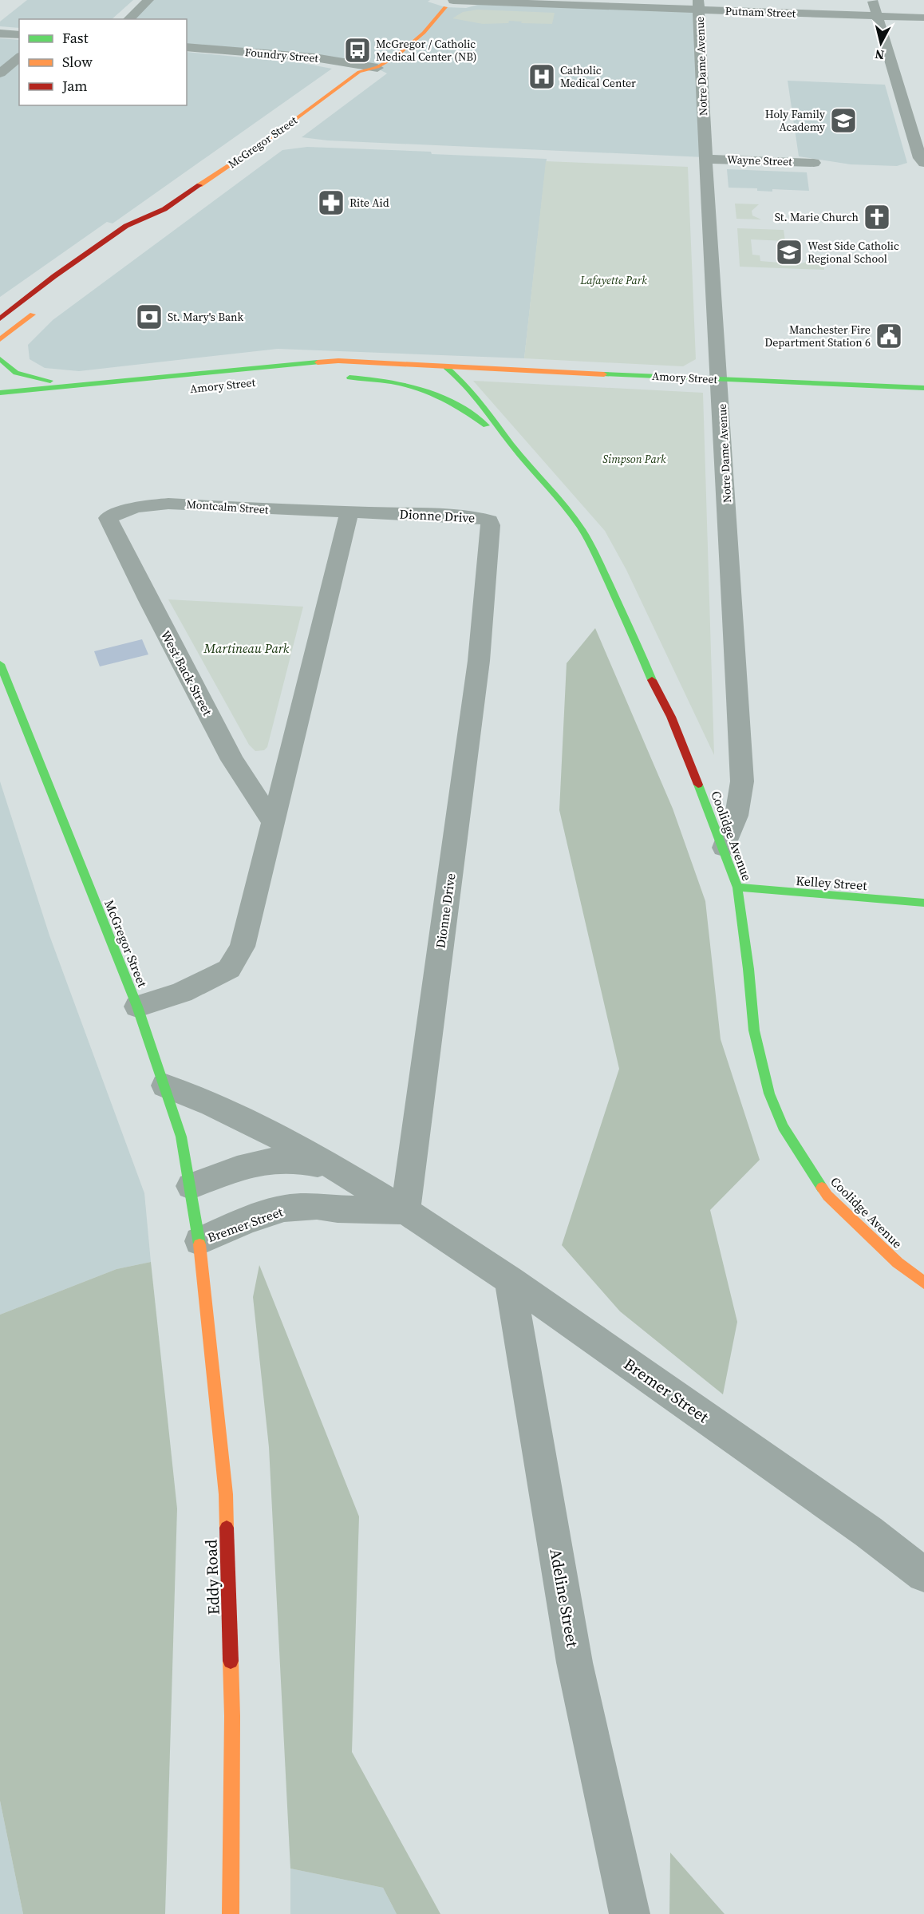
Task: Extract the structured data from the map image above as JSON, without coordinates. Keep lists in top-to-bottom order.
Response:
{
  "streets": {
    "street": [
      "Putnam Street",
      "Foundry Street",
      "Notre Dame Avenue",
      "McGregor Street",
      "Wayne Street",
      "Amory Street",
      "Montcalm Street",
      "Dionne Drive",
      "West Back Street",
      "Coolidge Avenue",
      "Kelley Street",
      "Bremer Street",
      "Eddy Road",
      "Adeline Street"
    ]
  },
  "crossings": [
    ["Putnam Street", "Notre Dame Avenue"],
    ["Foundry Street", "McGregor Street"],
    ["Notre Dame Avenue", "Wayne Street"],
    ["Notre Dame Avenue", "Amory Street"],
    ["Notre Dame Avenue", "Coolidge Avenue"],
    ["McGregor Street", "Bremer Street"],
    ["McGregor Street", "Eddy Road"],
    ["Amory Street", "Coolidge Avenue"],
    ["Montcalm Street", "Dionne Drive"],
    ["Montcalm Street", "West Back Street"],
    ["Dionne Drive", "Bremer Street"],
    ["Coolidge Avenue", "Kelley Street"],
    ["Bremer Street", "Eddy Road"],
    ["Bremer Street", "Adeline Street"]
  ],
  "parks": ["Lafayette Park", "Simpson Park", "Martineau Park"],
  "places": {
    "bus stop": ["McGregor / Catholic Medical Center (NB)"],
    "hospital": ["Catholic Medical Center"],
    "school or university": ["Holy Family Academy", "West Side Catholic Regional School"],
    "pharmacy": ["Rite Aid"],
    "church": ["St. Marie Church"],
    "bank": ["St. Mary's Bank"],
    "public building": ["Manchester Fire Department Station 6"]
  },
  "legend": ["Fast", "Slow", "Jam"],
  "north": "bottom"
}
